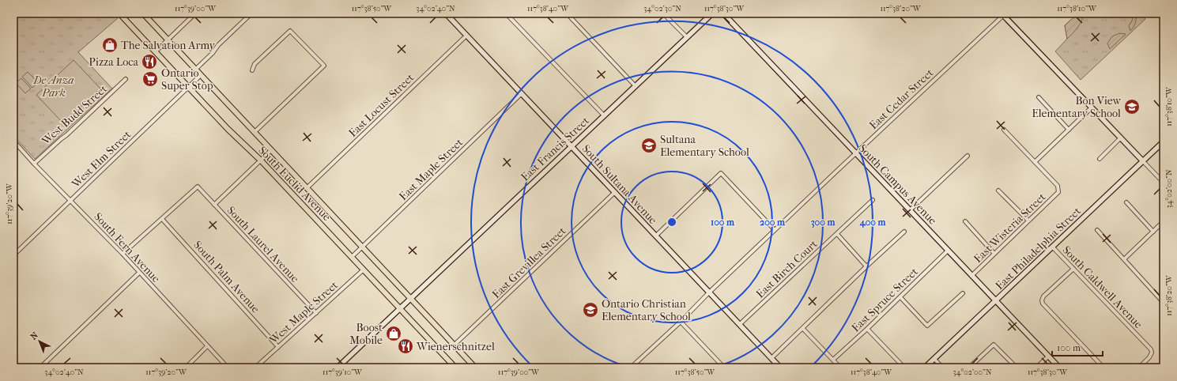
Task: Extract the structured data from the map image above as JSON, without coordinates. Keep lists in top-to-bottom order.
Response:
{
  "streets": {
    "main road": ["South Euclid Avenue"],
    "street": [
      "East Cedar Street",
      "East Locust Street",
      "West Budd Street",
      "East Francis Street",
      "West Elm Street",
      "East Maple Street",
      "South Sultana Avenue",
      "South Campus Avenue",
      "East Wisteria Street",
      "South Laurel Avenue",
      "South Fern Avenue",
      "East Philadelphia Street",
      "East Grevillea Street",
      "East Birch Court",
      "South Palm Avenue",
      "South Caldwell Avenue",
      "East Spruce Street",
      "West Maple Street"
    ]
  },
  "crossings": [
    ["East Cedar Street", "South Sultana Avenue"],
    ["East Cedar Street", "South Campus Avenue"],
    ["East Locust Street", "South Euclid Avenue"],
    ["East Locust Street", "South Sultana Avenue"],
    ["West Budd Street", "South Fern Avenue"],
    ["East Francis Street", "South Euclid Avenue"],
    ["East Francis Street", "South Sultana Avenue"],
    ["West Elm Street", "South Euclid Avenue"],
    ["West Elm Street", "South Fern Avenue"],
    ["East Maple Street", "South Euclid Avenue"],
    ["East Maple Street", "South Sultana Avenue"],
    ["South Euclid Avenue", "East Grevillea Street"],
    ["South Euclid Avenue", "West Maple Street"],
    ["South Sultana Avenue", "East Grevillea Street"],
    ["South Sultana Avenue", "East Birch Court"],
    ["South Campus Avenue", "East Wisteria Street"],
    ["South Campus Avenue", "East Philadelphia Street"],
    ["South Campus Avenue", "East Spruce Street"],
    ["South Laurel Avenue", "South Palm Avenue"],
    ["South Laurel Avenue", "West Maple Street"],
    ["East Philadelphia Street", "South Caldwell Avenue"],
    ["South Palm Avenue", "West Maple Street"]
  ],
  "parks": ["De Anza Park"],
  "places": {
    "shop": ["The Salvation Army", "Boost Mobile"],
    "restaurant": ["Pizza Loca", "Wienerschnitzel"],
    "supermarket": ["Ontario Super Stop"],
    "school or university": ["Bon View Elementary School", "Sultana Elementary School", "Ontario Christian Elementary School"]
  },
  "scale_bar": "100 m",
  "north": "top left",
  "coordinates": [
    "117°39'00\"W",
    "117°38'50\"W",
    "34°02'40\"N",
    "117°38'40\"W",
    "34°02'30\"N",
    "117°38'30\"W",
    "117°38'20\"W",
    "117°38'10\"W",
    "34°02'00\"N",
    "117°39'20\"W",
    "117°39'10\"W"
  ],
  "rings": [
    "100 m",
    "200 m",
    "300 m",
    "400 m"
  ]
}
